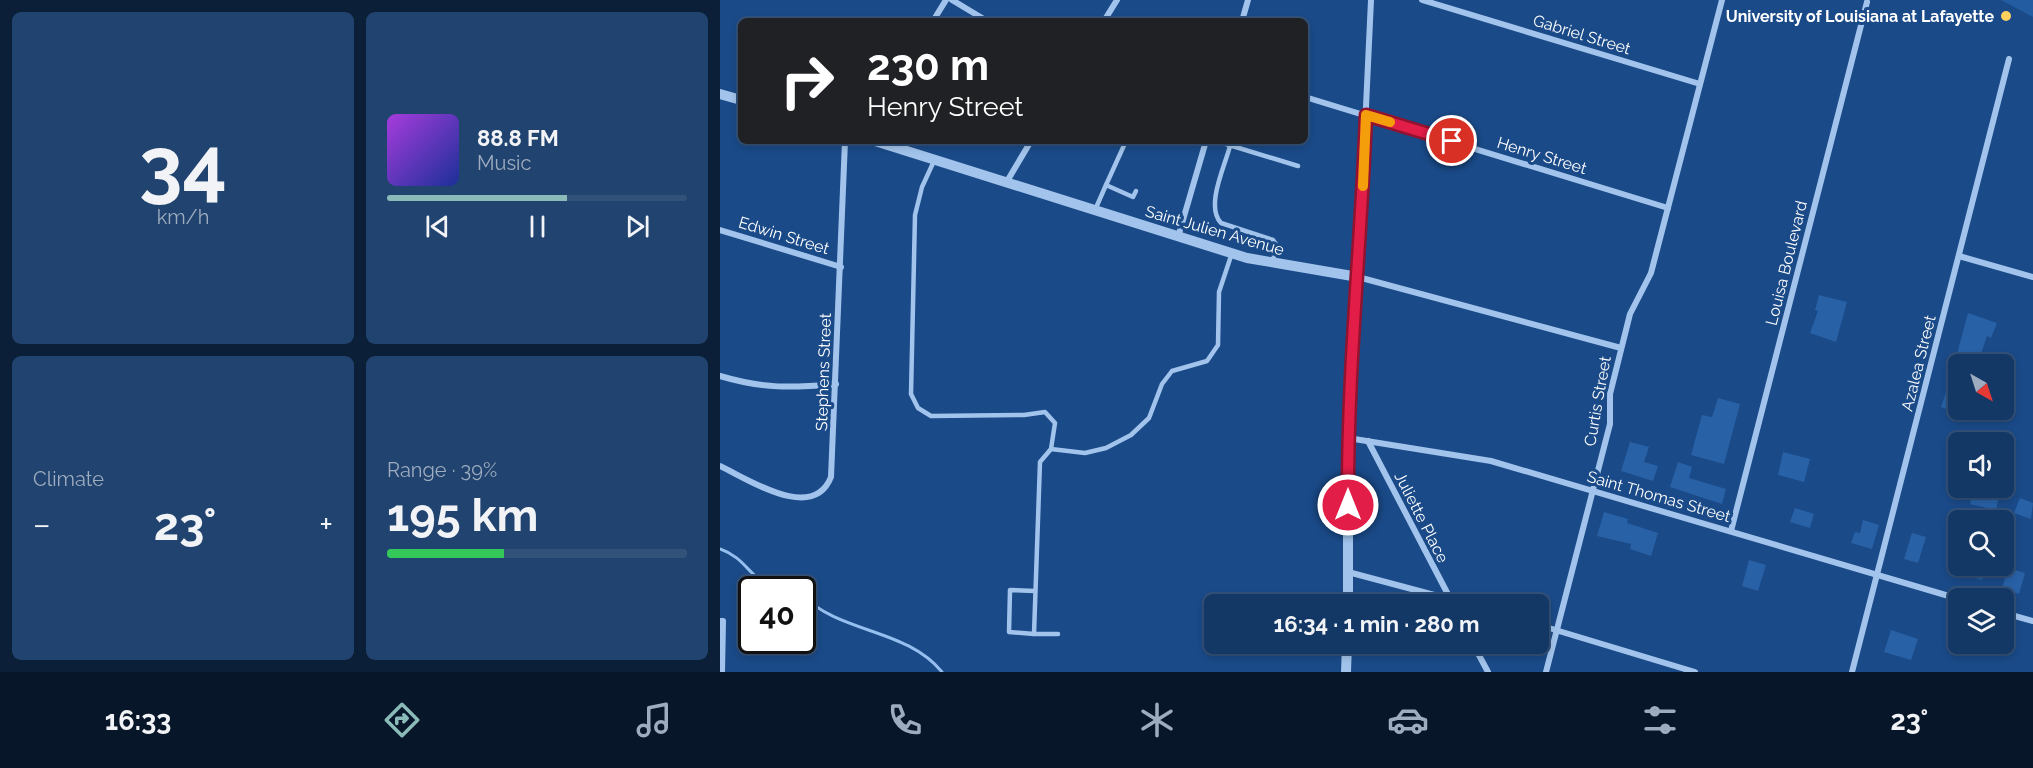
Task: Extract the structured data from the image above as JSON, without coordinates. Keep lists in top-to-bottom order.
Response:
{
  "streets": {
    "street": [
      "Gabriel Street",
      "Henry Street",
      "Saint Julien Avenue",
      "Edwin Street",
      "Louisa Boulevard",
      "Azalea Street",
      "Stephens Street",
      "Curtis Street",
      "Saint Thomas Street",
      "Juliette Place"
    ]
  },
  "crossings": [
    ["Gabriel Street", "Curtis Street"],
    ["Henry Street", "Curtis Street"],
    ["Saint Julien Avenue", "Curtis Street"],
    ["Edwin Street", "Stephens Street"],
    ["Louisa Boulevard", "Saint Thomas Street"],
    ["Azalea Street", "Saint Thomas Street"],
    ["Curtis Street", "Saint Thomas Street"],
    ["Saint Thomas Street", "Juliette Place"]
  ],
  "places": ["University of Louisiana at Lafayette"],
  "north": "bottom right",
  "page": {
    "tile": [
      ["34", "km/h"],
      "Climate",
      ["Range · 39%", "195 km"]
    ],
    "turn": ["230 m", "Henry Street"],
    "song": ["88.8 FM", "Music"],
    "heat": ["−", "23°", "+"],
    "limit": "40",
    "trip": "16:34 · 1 min · 280 m",
    "tabs": ["16:33", "23°"]
  }
}
